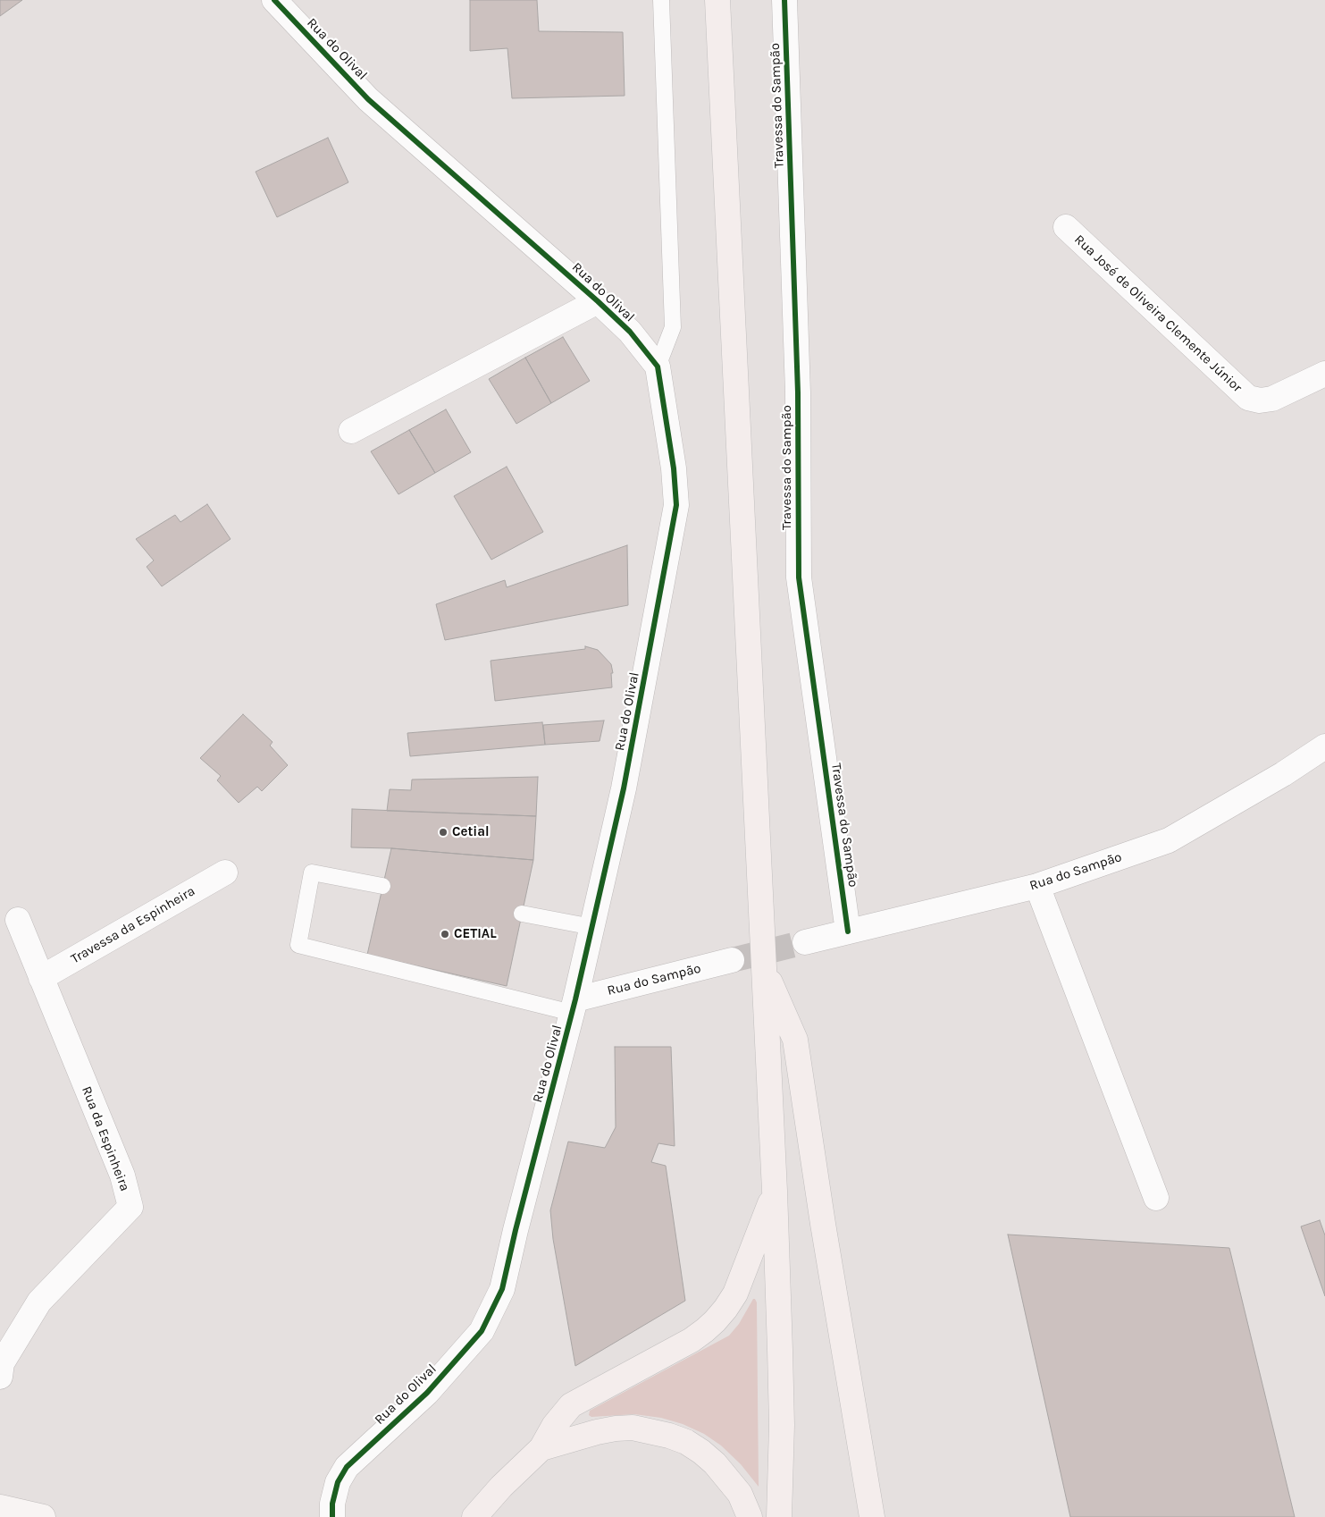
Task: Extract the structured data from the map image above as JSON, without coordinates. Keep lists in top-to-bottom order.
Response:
{
  "streets": {
    "street": [
      "Rua do Olival",
      "Travessa do Sampão",
      "Rua José de Oliveira Clemente Júnior",
      "Rua do Sampão",
      "Travessa da Espinheira",
      "Rua da Espinheira"
    ]
  },
  "crossings": [
    ["Rua do Olival", "Rua do Sampão"],
    ["Travessa do Sampão", "Rua do Sampão"],
    ["Travessa da Espinheira", "Rua da Espinheira"]
  ],
  "places": ["Cetial", "CETIAL"]
}
